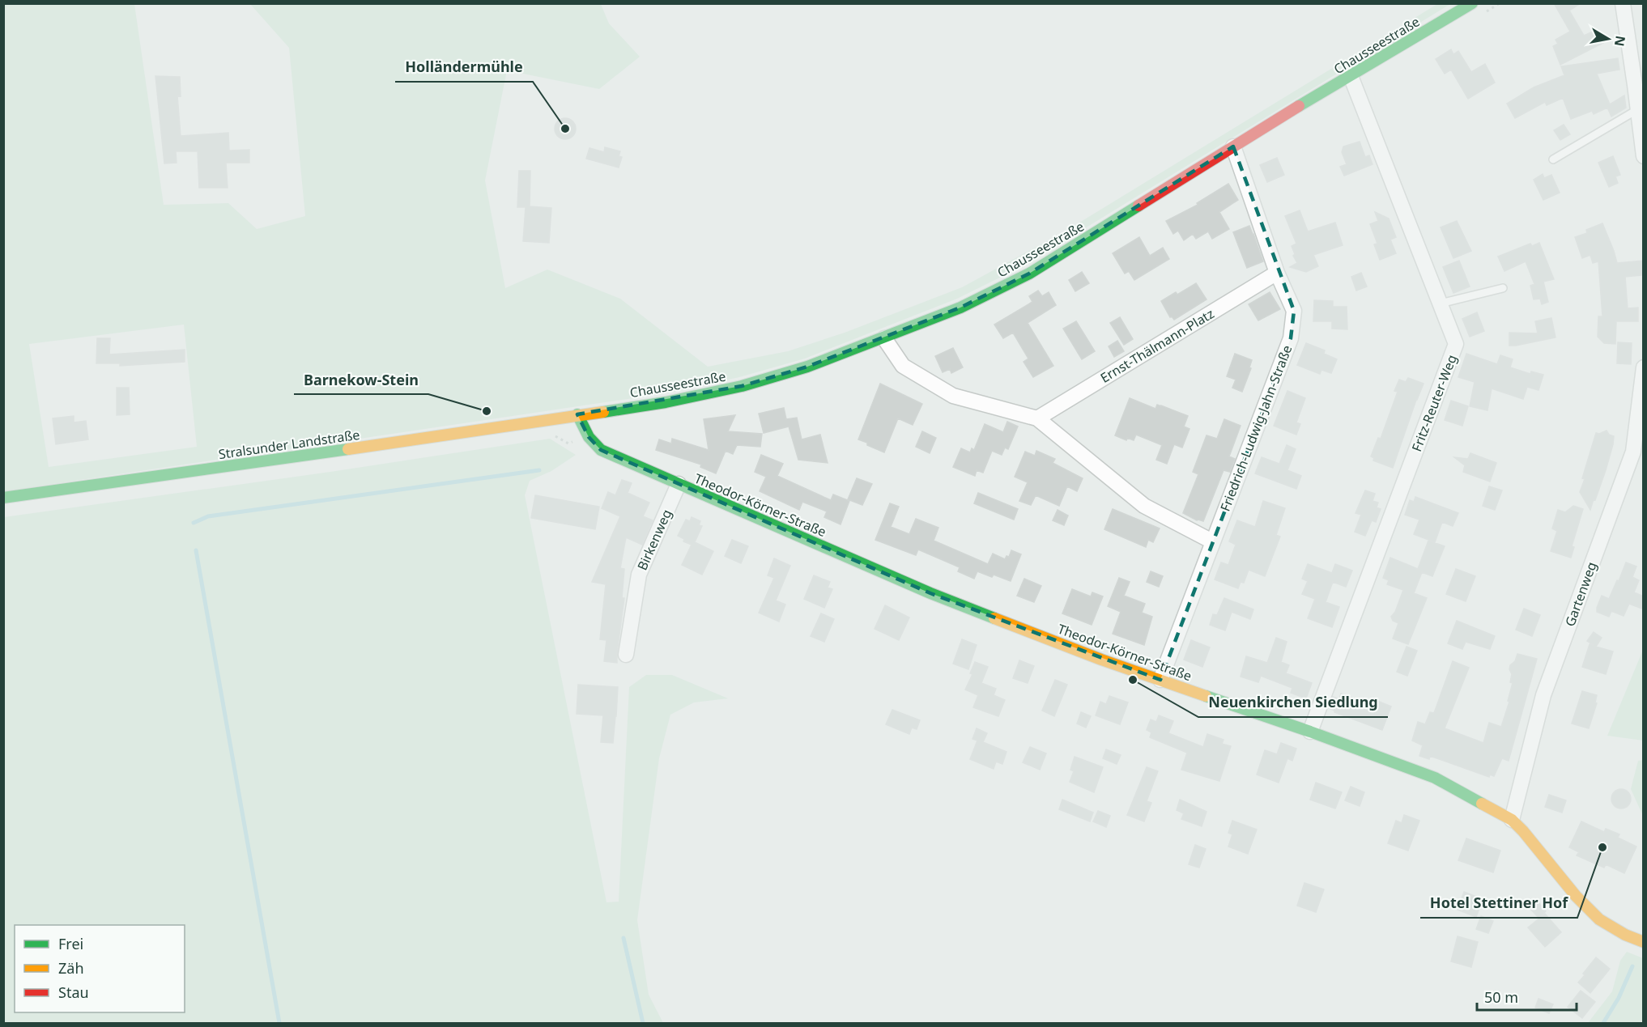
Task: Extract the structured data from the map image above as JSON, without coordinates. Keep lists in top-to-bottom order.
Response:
{
  "streets": {
    "main road": ["Chausseestraße", "Stralsunder Landstraße", "Theodor-Körner-Straße"],
    "street": [
      "Ernst-Thälmann-Platz",
      "Fritz-Reuter-Weg",
      "Friedrich-Ludwig-Jahn-Straße",
      "Birkenweg",
      "Gartenweg"
    ]
  },
  "crossings": [
    ["Chausseestraße", "Fritz-Reuter-Weg"],
    ["Chausseestraße", "Friedrich-Ludwig-Jahn-Straße"],
    ["Chausseestraße", "Stralsunder Landstraße"],
    ["Chausseestraße", "Theodor-Körner-Straße"],
    ["Ernst-Thälmann-Platz", "Friedrich-Ludwig-Jahn-Straße"],
    ["Fritz-Reuter-Weg", "Theodor-Körner-Straße"],
    ["Friedrich-Ludwig-Jahn-Straße", "Theodor-Körner-Straße"],
    ["Stralsunder Landstraße", "Theodor-Körner-Straße"],
    ["Theodor-Körner-Straße", "Birkenweg"],
    ["Theodor-Körner-Straße", "Gartenweg"]
  ],
  "places": [
    "Holländermühle",
    "Barnekow-Stein",
    "Neuenkirchen Siedlung",
    "Hotel Stettiner Hof"
  ],
  "legend": ["Frei", "Zäh", "Stau"],
  "scale_bar": "50 m",
  "north": "right"
}
